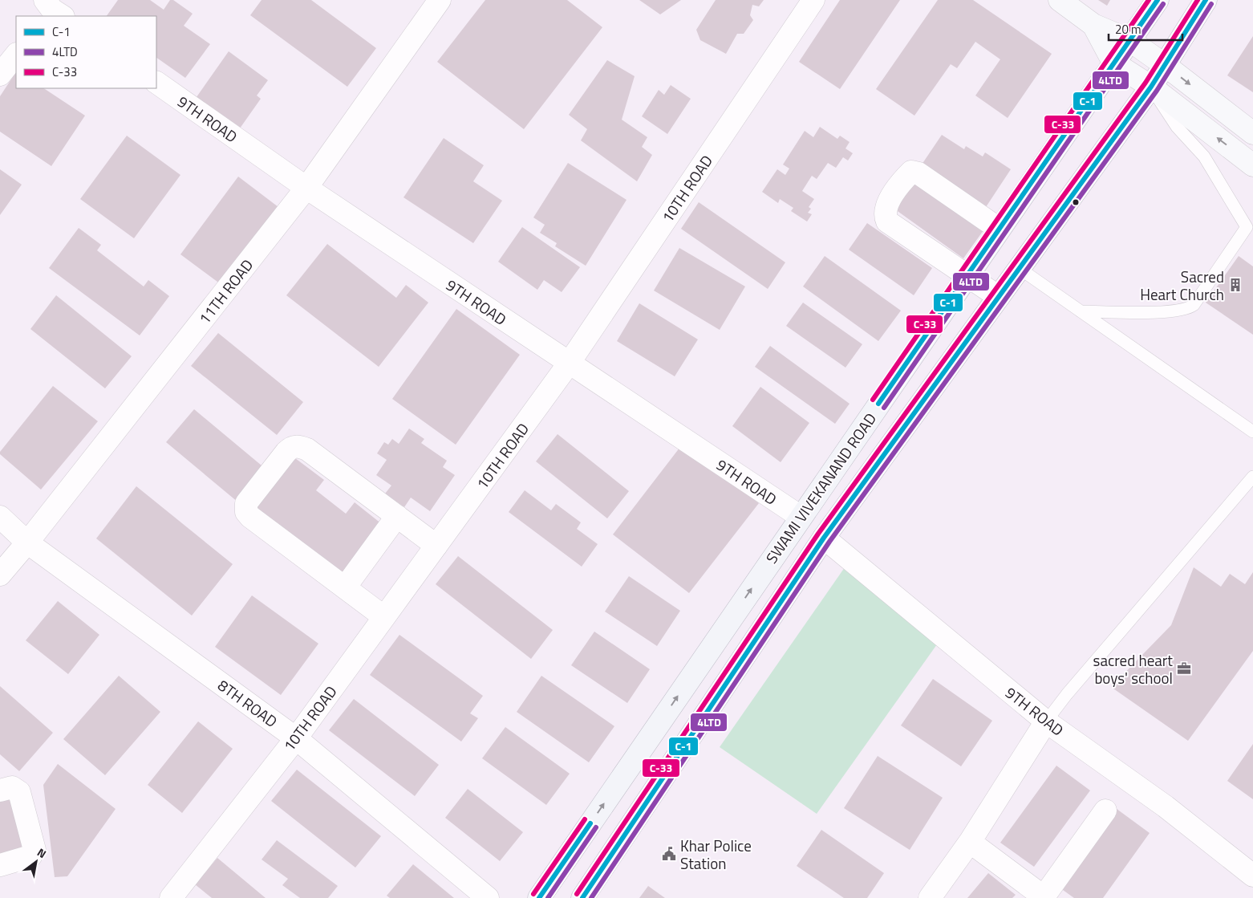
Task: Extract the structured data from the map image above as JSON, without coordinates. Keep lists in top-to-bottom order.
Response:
{
  "streets": {
    "main road": ["SWAMI VIVEKANAND ROAD"],
    "street": [
      "9TH ROAD",
      "10TH ROAD",
      "11TH ROAD",
      "8TH ROAD"
    ]
  },
  "crossings": [
    ["9TH ROAD", "10TH ROAD"],
    ["9TH ROAD", "11TH ROAD"],
    ["9TH ROAD", "SWAMI VIVEKANAND ROAD"],
    ["10TH ROAD", "8TH ROAD"],
    ["11TH ROAD", "8TH ROAD"]
  ],
  "places": {
    "building": ["Sacred Heart Church"],
    "office": ["sacred heart boys' school"],
    "public building": ["Khar Police Station"]
  },
  "lines": ["transit line C-1", "transit line C-33", "transit line 4LTD"],
  "legend": ["C-1", "4LTD", "C-33"],
  "scale_bar": "20 m",
  "north": "top right"
}
